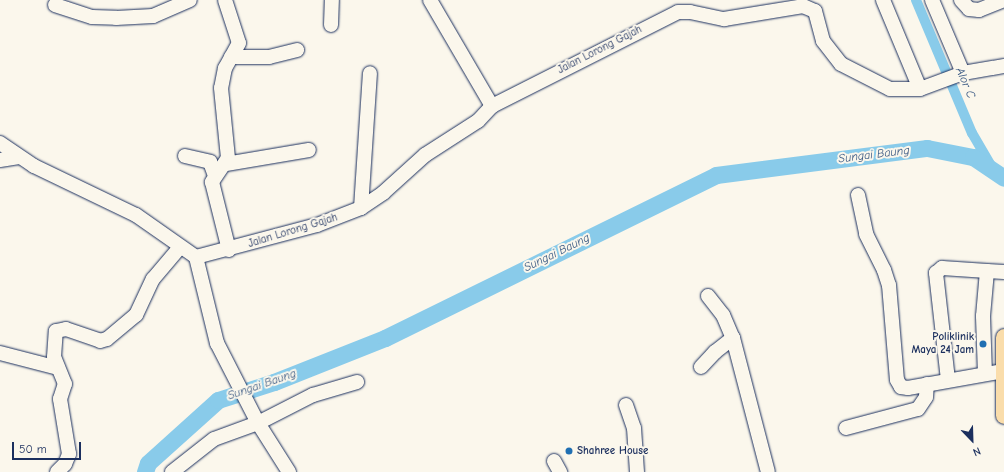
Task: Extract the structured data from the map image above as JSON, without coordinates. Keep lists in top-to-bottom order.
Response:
{
  "streets": {
    "street": ["Jalan Lorong Gajah"]
  },
  "water": ["Alor C", "Sungai Baung"],
  "places": ["Poliklinik Maya 24 Jam", "Shahree House"],
  "scale_bar": "50 m",
  "north": "bottom right"
}
